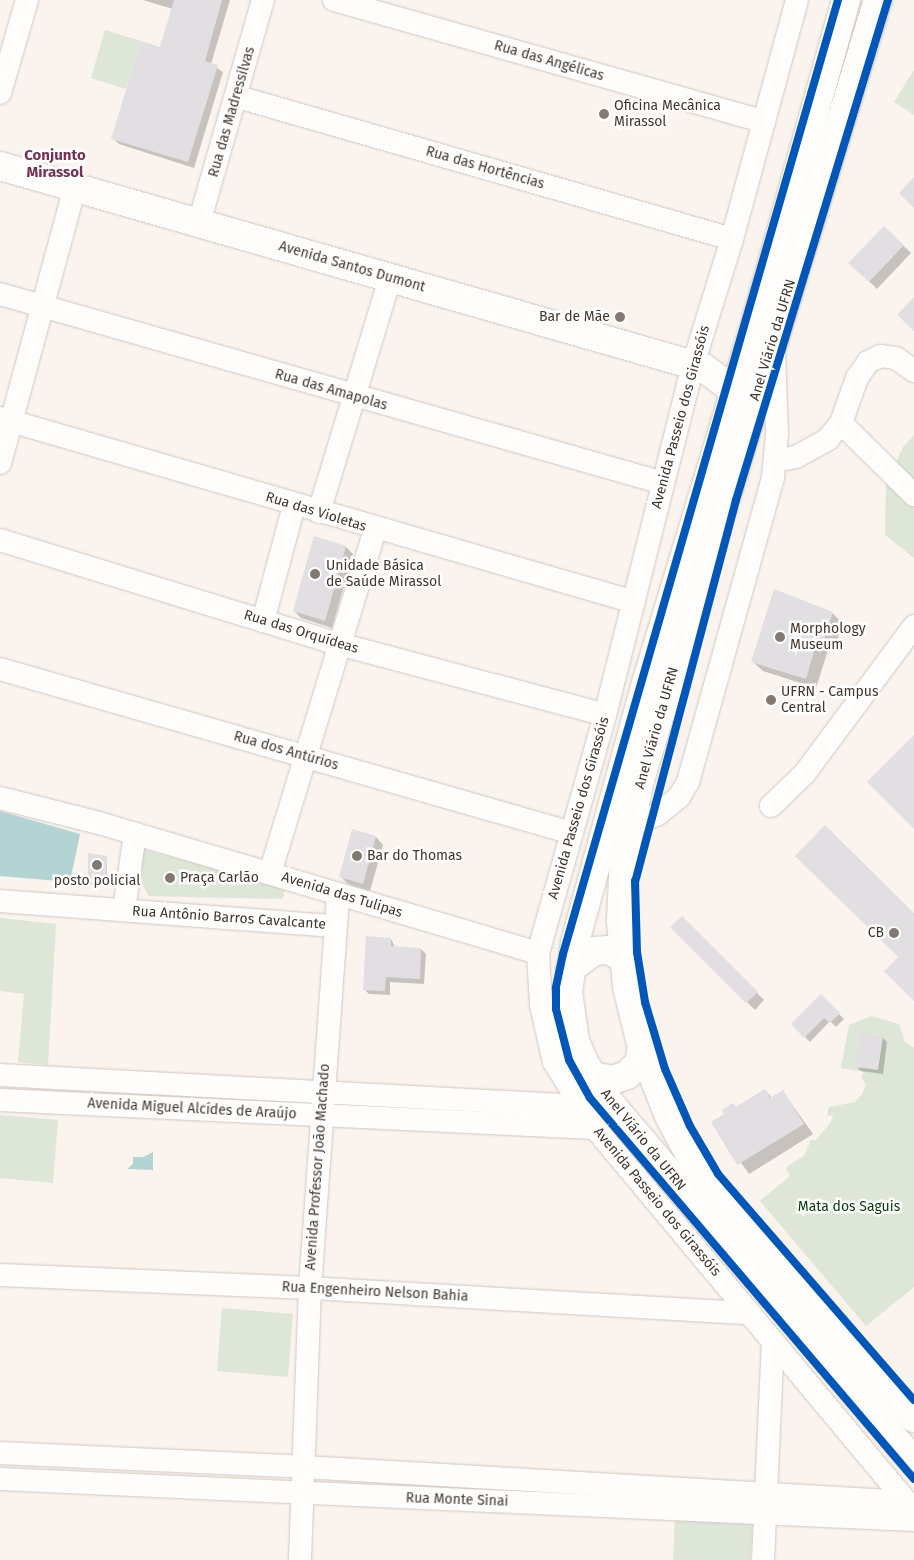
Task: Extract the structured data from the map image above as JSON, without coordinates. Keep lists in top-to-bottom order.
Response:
{
  "streets": {
    "main road": ["Avenida Santos Dumont", "Anel Viário da UFRN"],
    "street": [
      "Rua das Angélicas",
      "Rua das Madressilvas",
      "Rua das Hortências",
      "Rua das Amapolas",
      "Avenida Passeio dos Girassóis",
      "Rua das Violetas",
      "Rua das Orquídeas",
      "Rua dos Antúrios",
      "Avenida das Tulipas",
      "Rua Antônio Barros Cavalcante",
      "Avenida Miguel Alcídes de Araújo",
      "Avenida Professor João Machado",
      "Rua Engenheiro Nelson Bahia",
      "Rua Monte Sinai"
    ]
  },
  "crossings": [
    ["Rua das Angélicas", "Avenida Passeio dos Girassóis"],
    ["Rua das Madressilvas", "Rua das Hortências"],
    ["Rua das Madressilvas", "Avenida Santos Dumont"],
    ["Rua das Hortências", "Avenida Passeio dos Girassóis"],
    ["Avenida Santos Dumont", "Anel Viário da UFRN"],
    ["Avenida Santos Dumont", "Avenida Passeio dos Girassóis"],
    ["Rua das Amapolas", "Avenida Passeio dos Girassóis"],
    ["Avenida Passeio dos Girassóis", "Rua das Violetas"],
    ["Avenida Passeio dos Girassóis", "Rua das Orquídeas"],
    ["Avenida Passeio dos Girassóis", "Rua dos Antúrios"],
    ["Avenida Passeio dos Girassóis", "Avenida das Tulipas"],
    ["Avenida Passeio dos Girassóis", "Avenida Miguel Alcídes de Araújo"],
    ["Avenida Passeio dos Girassóis", "Rua Engenheiro Nelson Bahia"],
    ["Avenida Passeio dos Girassóis", "Rua Monte Sinai"],
    ["Avenida das Tulipas", "Rua Antônio Barros Cavalcante"],
    ["Avenida das Tulipas", "Avenida Professor João Machado"],
    ["Rua Antônio Barros Cavalcante", "Avenida Professor João Machado"],
    ["Avenida Miguel Alcídes de Araújo", "Avenida Professor João Machado"],
    ["Avenida Professor João Machado", "Rua Engenheiro Nelson Bahia"],
    ["Avenida Professor João Machado", "Rua Monte Sinai"]
  ],
  "districts": ["Conjunto Mirassol"],
  "parks": ["Mata dos Saguis"],
  "places": [
    "Oficina Mecânica Mirassol",
    "Bar de Mãe",
    "Unidade Básica de Saúde Mirassol",
    "Morphology Museum",
    "UFRN - Campus Central",
    "Bar do Thomas",
    "posto policial",
    "Praça Carlão",
    "CB"
  ]
}
